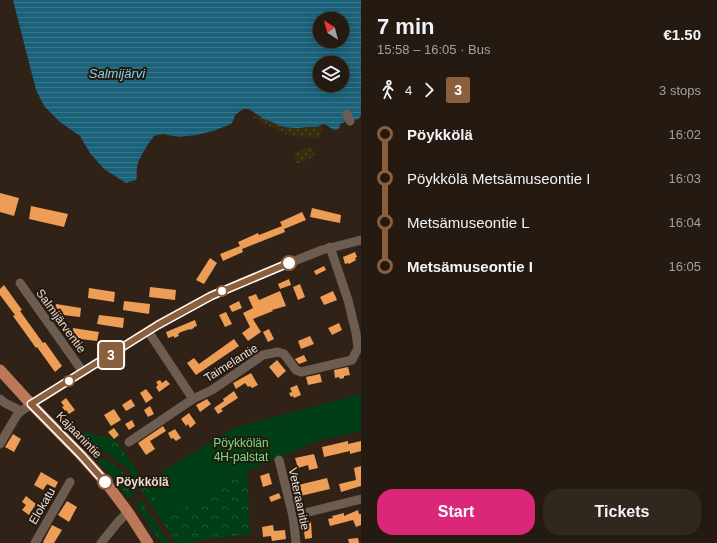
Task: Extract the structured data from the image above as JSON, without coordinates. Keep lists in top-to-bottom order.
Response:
{
  "streets": {
    "main road": ["Kajaanintie"],
    "street": [
      "Salmijärventie",
      "Taimelantie",
      "Veteraanitie",
      "Elokatu"
    ]
  },
  "water": ["Salmijärvi"],
  "parks": ["Pöykkölän 4H-palstat"],
  "places": ["Pöykkölä"],
  "lines": ["bus line 3"],
  "north": "top left",
  "page": {
    "on_map": "3",
    "heading": ["7 min", "15:58 – 16:05 · Bus", "€1.50"],
    "legs": ["4", "3", "3 stops"],
    "list": [
      {
        "name": "Pöykkölä",
        "value": "16:02"
      },
      {
        "name": "Pöykkölä Metsämuseontie I",
        "value": "16:03"
      },
      {
        "name": "Metsämuseontie L",
        "value": "16:04"
      },
      {
        "name": "Metsämuseontie I",
        "value": "16:05"
      }
    ],
    "buttons": ["Start", "Tickets"]
  }
}
